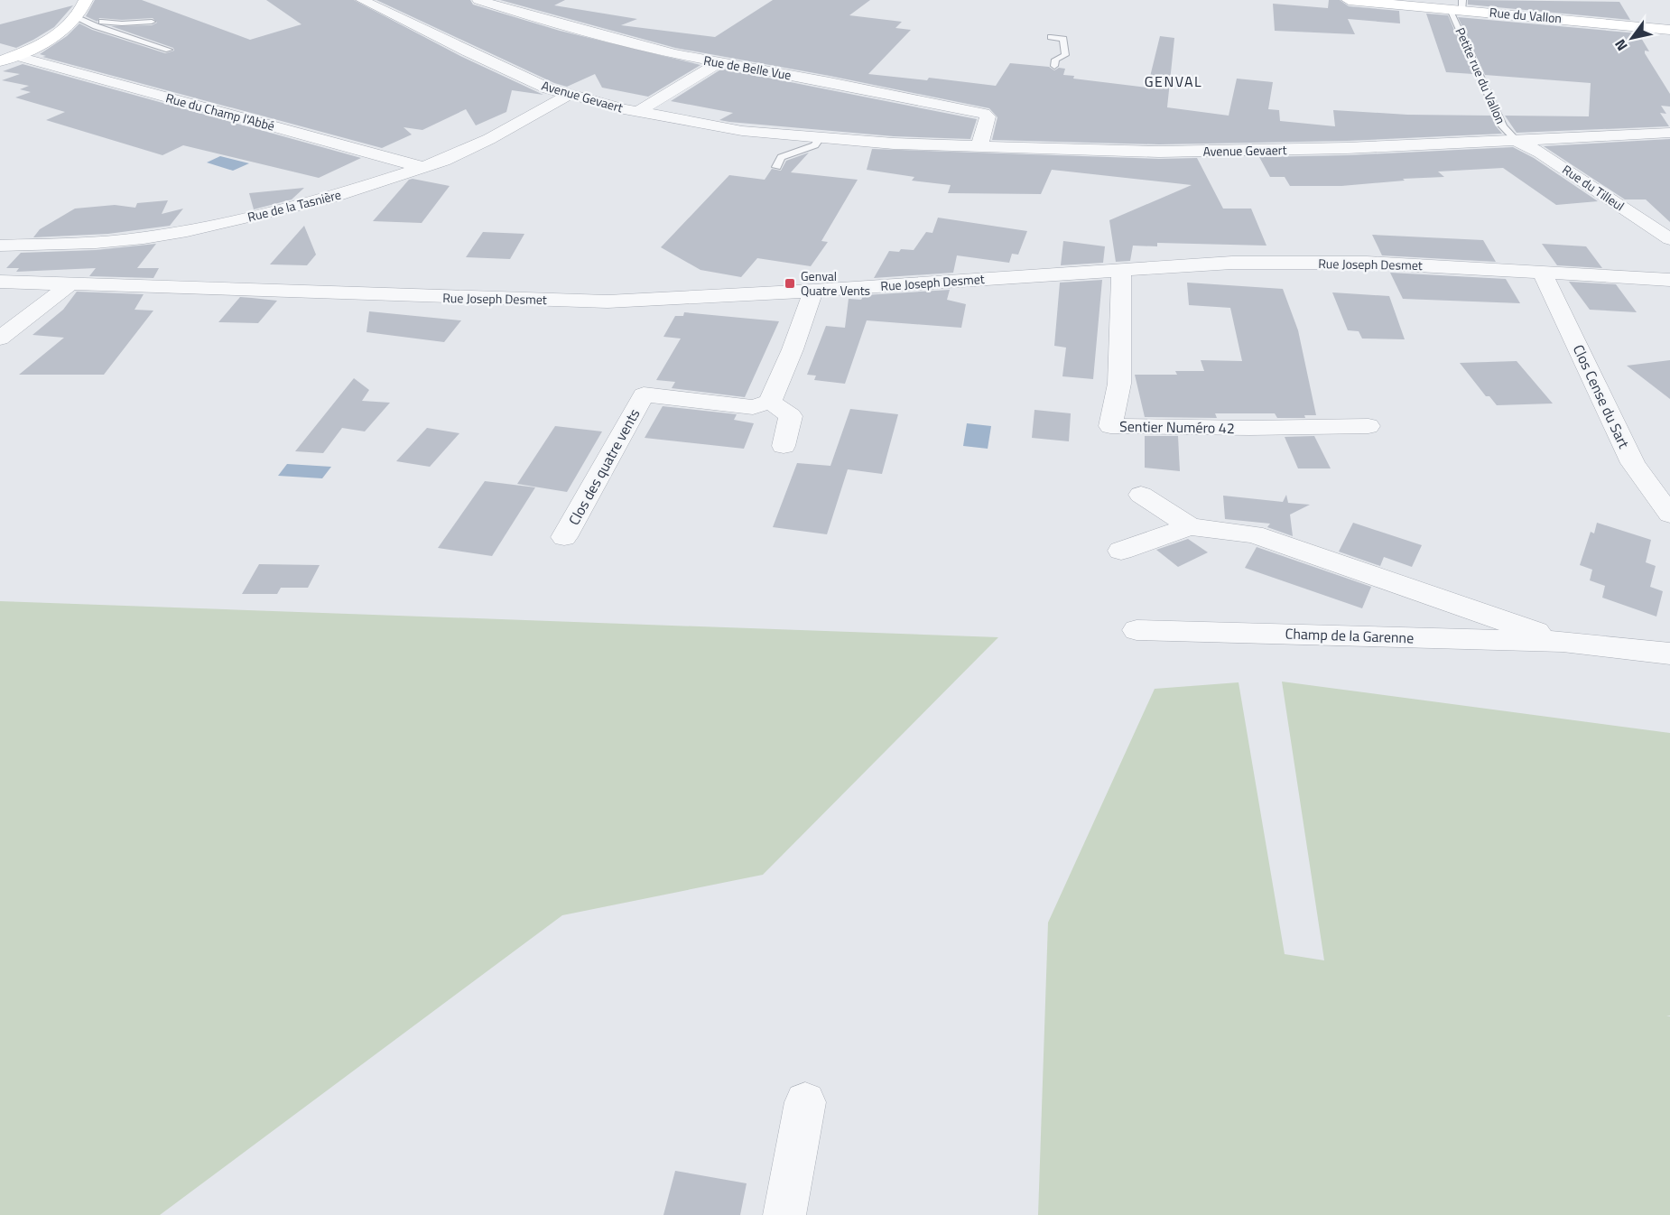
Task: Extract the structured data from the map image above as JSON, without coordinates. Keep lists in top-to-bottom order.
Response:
{
  "streets": {
    "street": [
      "Rue du Vallon",
      "Rue de Belle Vue",
      "Avenue Gevaert",
      "Rue du Champ l'Abbé",
      "Rue du Tilleul",
      "Rue de la Tasnière",
      "Rue Joseph Desmet",
      "Clos Cense du Sart",
      "Sentier Numéro 42",
      "Clos des quatre vents",
      "Champ de la Garenne"
    ],
    "lane": ["Petite rue du Vallon"]
  },
  "crossings": [
    ["Rue du Vallon", "Petite rue du Vallon"],
    ["Rue de Belle Vue", "Avenue Gevaert"],
    ["Petite rue du Vallon", "Avenue Gevaert"],
    ["Petite rue du Vallon", "Rue du Tilleul"],
    ["Avenue Gevaert", "Rue du Tilleul"],
    ["Avenue Gevaert", "Rue de la Tasnière"],
    ["Rue du Champ l'Abbé", "Rue de la Tasnière"],
    ["Rue Joseph Desmet", "Clos Cense du Sart"],
    ["Rue Joseph Desmet", "Sentier Numéro 42"]
  ],
  "districts": ["GENVAL"],
  "places": {
    "transit": ["Genval Quatre Vents"]
  },
  "north": "bottom left"
}
